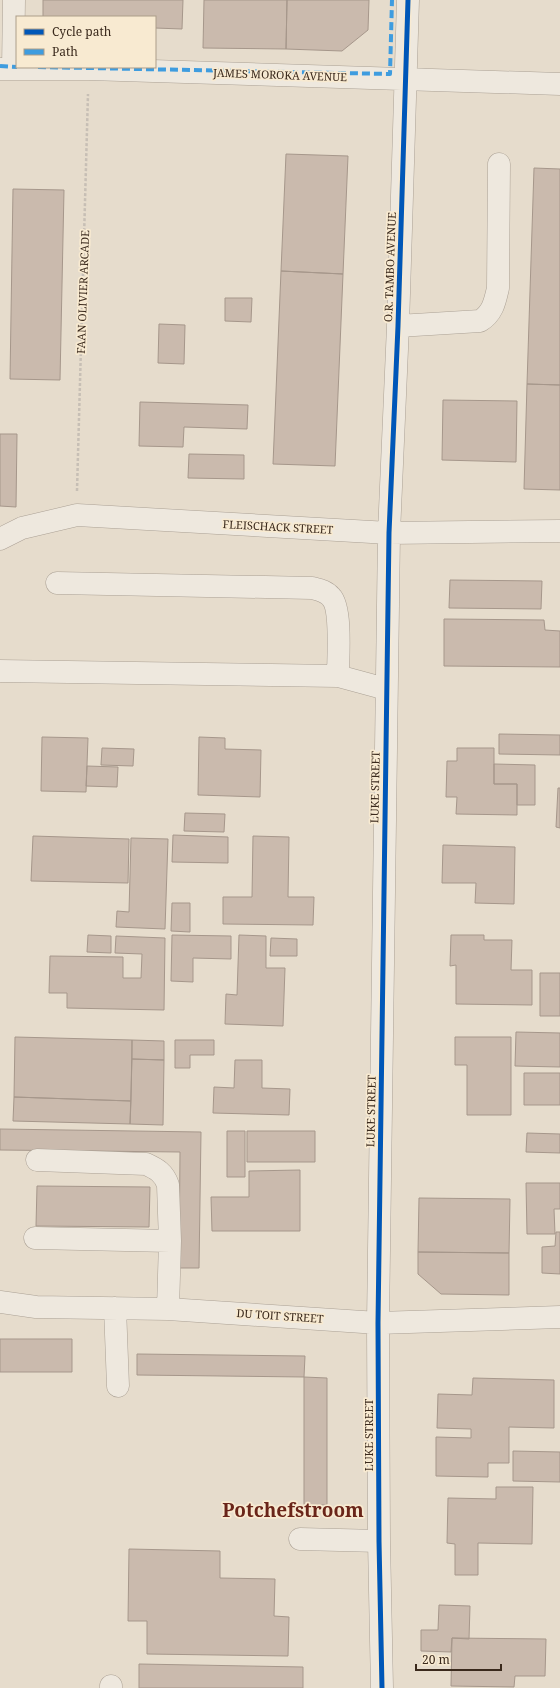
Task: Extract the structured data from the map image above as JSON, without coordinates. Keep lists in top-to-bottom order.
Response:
{
  "streets": {
    "street": [
      "JAMES MOROKA AVENUE",
      "O.R. TAMBO AVENUE",
      "FLEISCHACK STREET",
      "LUKE STREET",
      "DU TOIT STREET"
    ],
    "path": ["FAAN OLIVIER ARCADE"]
  },
  "crossings": [
    ["JAMES MOROKA AVENUE", "O.R. TAMBO AVENUE"],
    ["JAMES MOROKA AVENUE", "FAAN OLIVIER ARCADE"],
    ["O.R. TAMBO AVENUE", "FLEISCHACK STREET"],
    ["O.R. TAMBO AVENUE", "LUKE STREET"],
    ["FAAN OLIVIER ARCADE", "FLEISCHACK STREET"],
    ["FLEISCHACK STREET", "LUKE STREET"],
    ["LUKE STREET", "DU TOIT STREET"]
  ],
  "districts": ["Potchefstroom"],
  "legend": ["Cycle path", "Path"],
  "scale_bar": "20 m"
}
